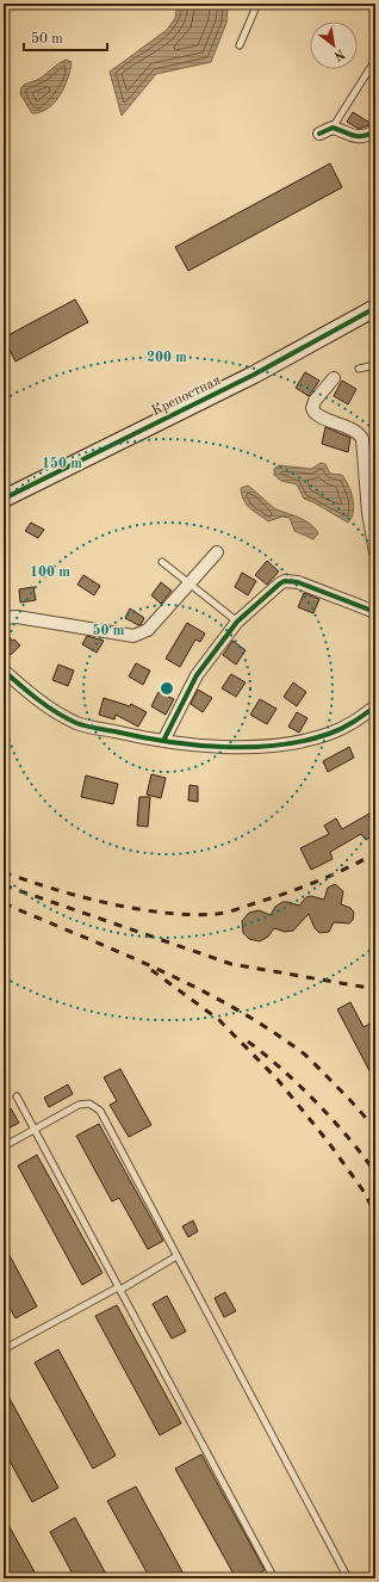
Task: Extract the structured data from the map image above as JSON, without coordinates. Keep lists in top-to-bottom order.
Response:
{
  "streets": {
    "street": ["Крепостная"]
  },
  "scale_bar": "50 m",
  "north": "bottom right",
  "rings": [
    "200 m",
    "150 m",
    "100 m",
    "50 m"
  ]
}
